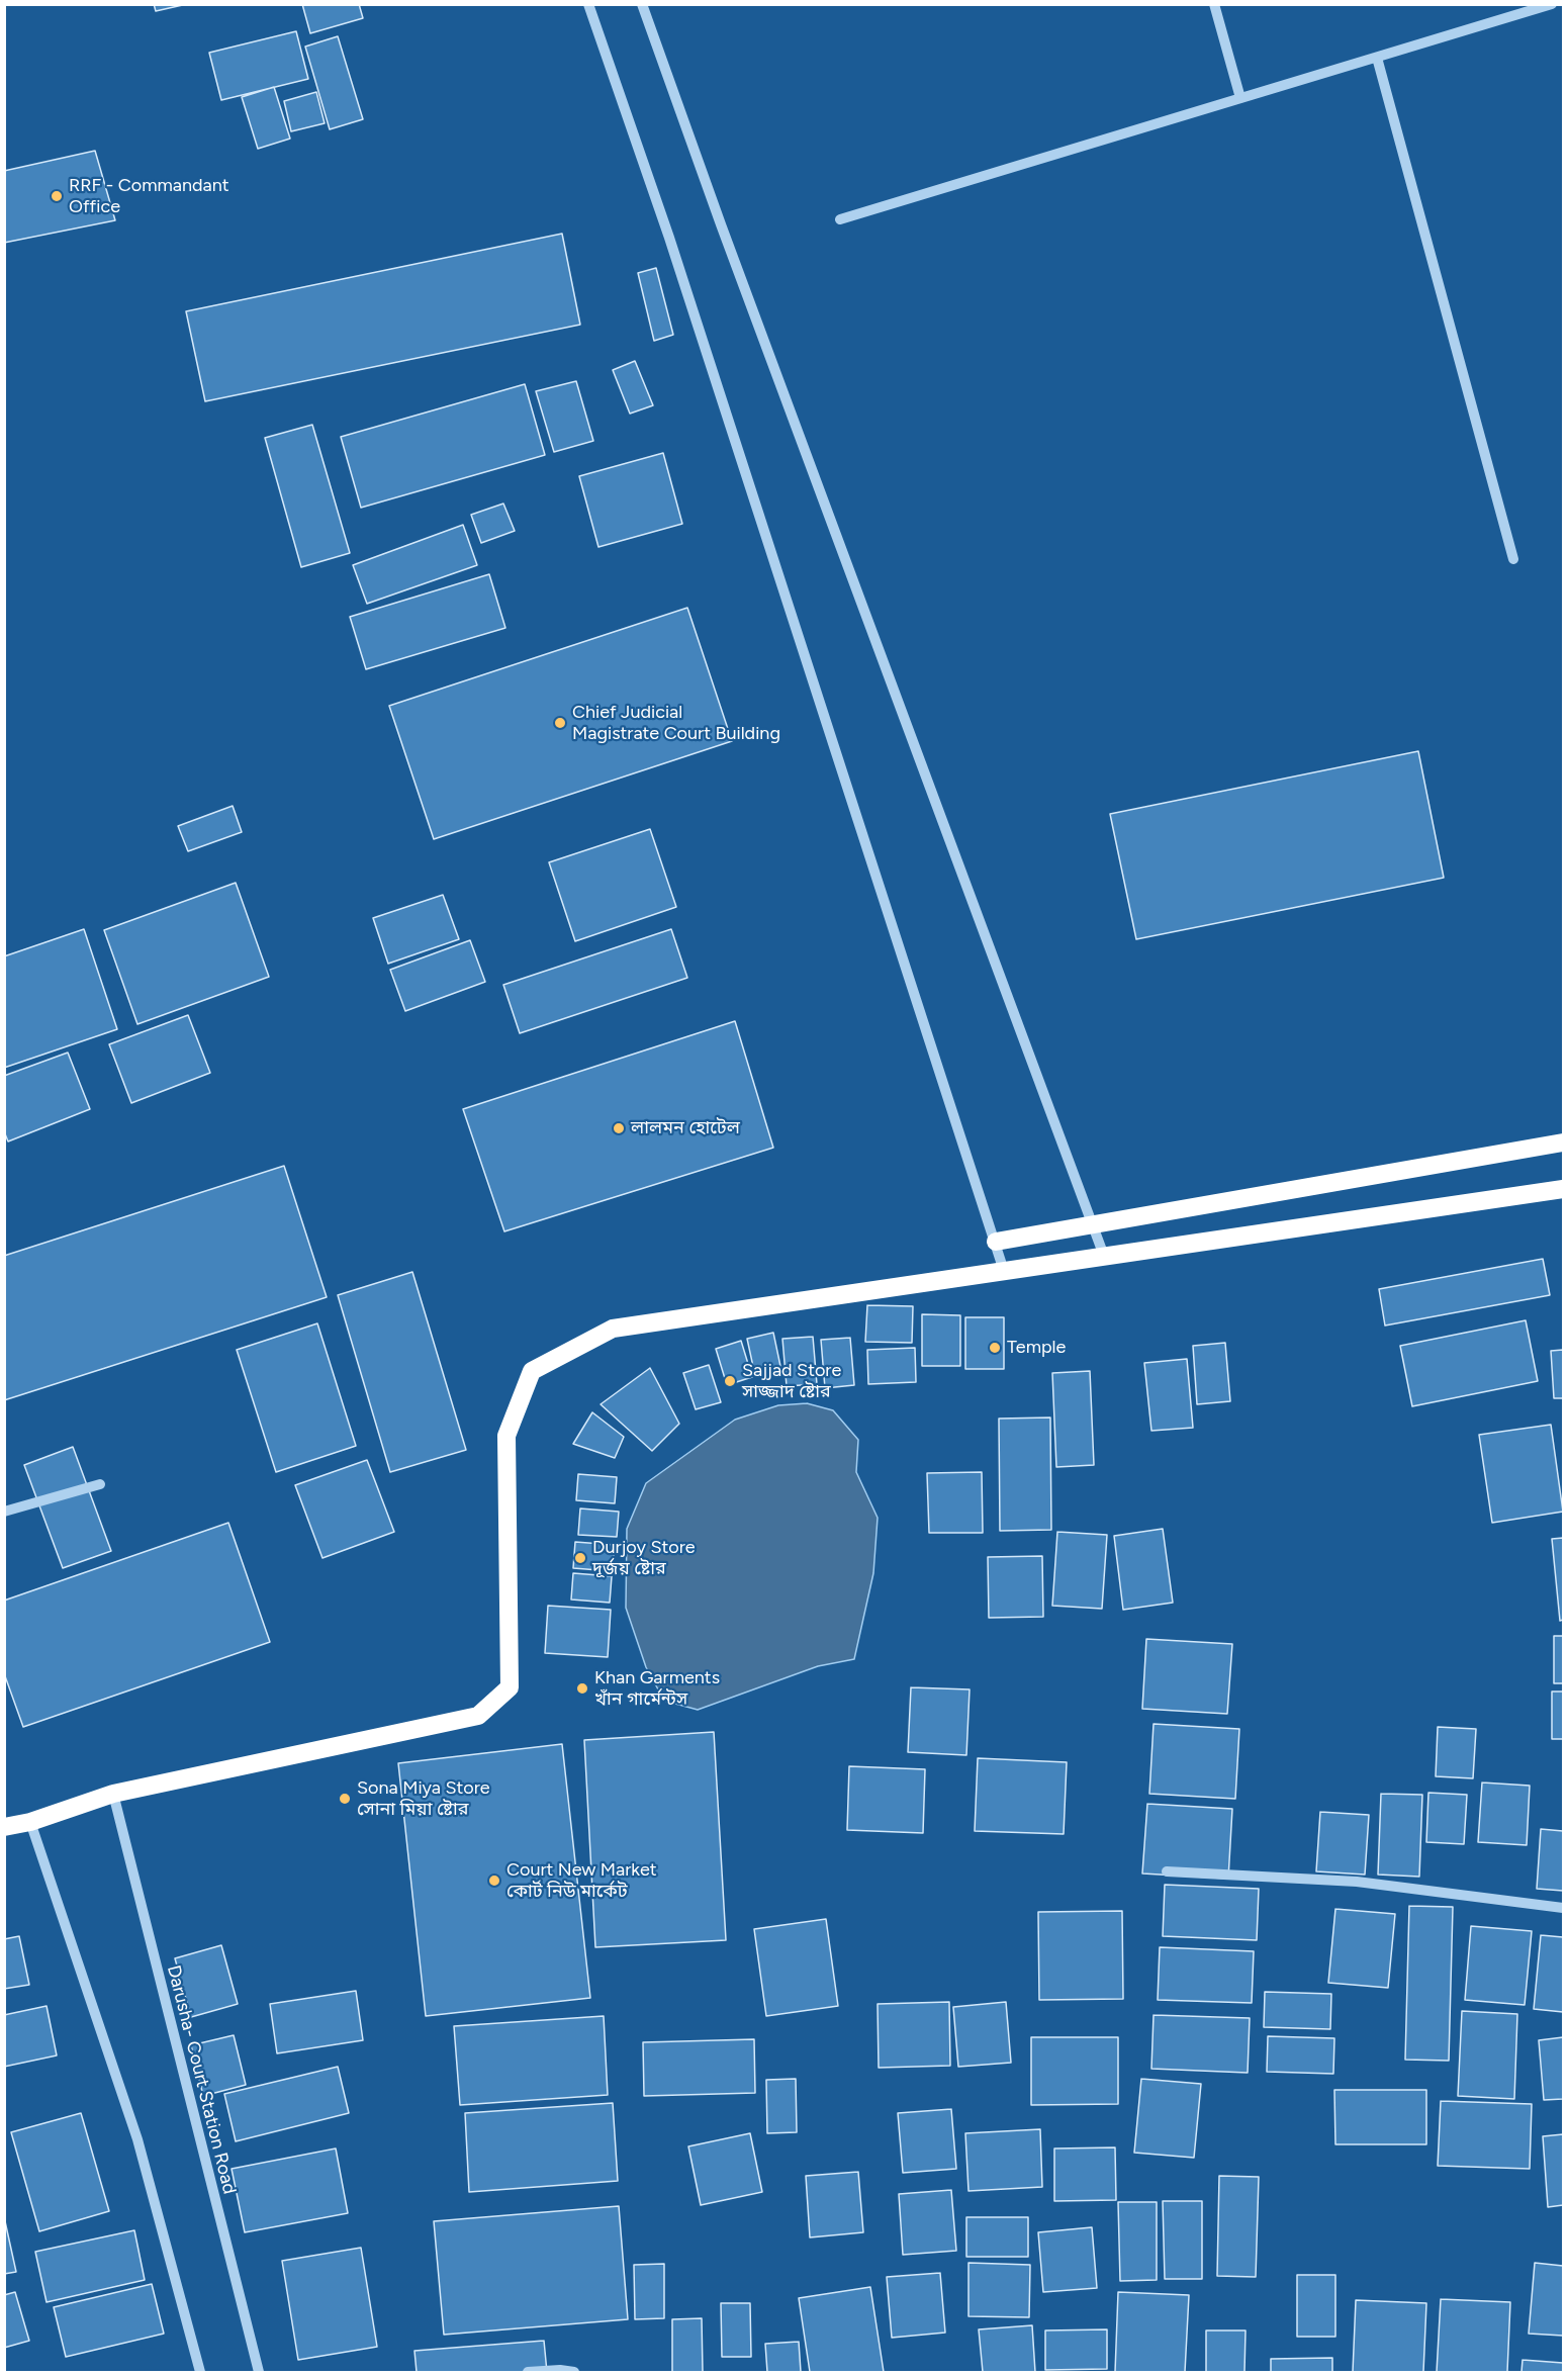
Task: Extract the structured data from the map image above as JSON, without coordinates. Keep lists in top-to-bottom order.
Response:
{
  "streets": {
    "street": ["Darusha- Court Station Road"]
  },
  "places": [
    "RRF - Commandant Office",
    "Chief Judicial Magistrate Court Building",
    "লালমন হোটেল",
    "Temple",
    "Sajjad Store সাজ্জাদ ষ্টোর",
    "Durjoy Store দূর্জয় ষ্টোর",
    "Khan Garments খাঁন গার্মেন্টস",
    "Sona Miya Store সোনা মিয়া ষ্টোর",
    "Court New Market কোর্ট নিউ মার্কেট"
  ]
}
